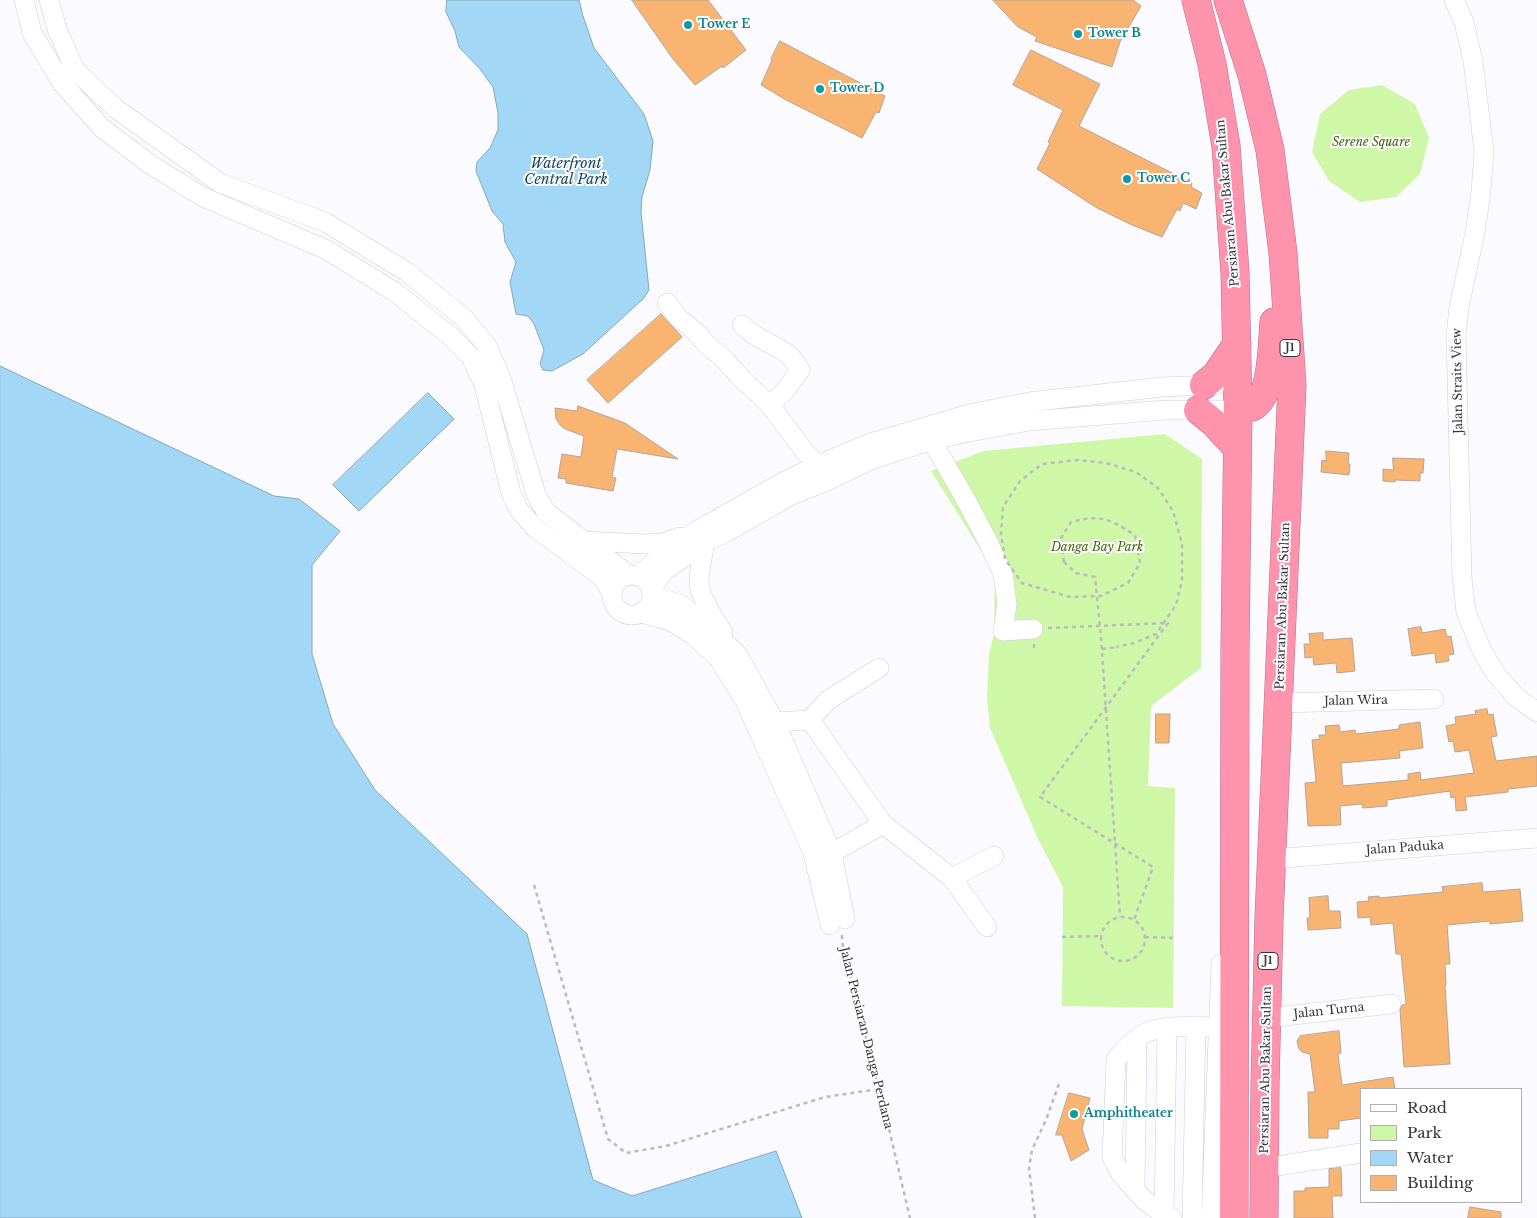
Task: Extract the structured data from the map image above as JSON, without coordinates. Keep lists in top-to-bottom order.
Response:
{
  "streets": {
    "highway": ["Persiaran Abu Bakar Sultan", "J1"],
    "street": [
      "Jalan Straits View",
      "Jalan Wira",
      "Jalan Paduka",
      "Jalan Turna"
    ],
    "path": ["Jalan Persiaran Danga Perdana"]
  },
  "crossings": [
    ["Persiaran Abu Bakar Sultan", "Jalan Wira"],
    ["Persiaran Abu Bakar Sultan", "Jalan Paduka"],
    ["Persiaran Abu Bakar Sultan", "Jalan Turna"]
  ],
  "water": ["Waterfront Central Park"],
  "parks": ["Serene Square", "Danga Bay Park"],
  "places": [
    "Tower E",
    "Tower B",
    "Tower D",
    "Tower C",
    "Amphitheater"
  ],
  "legend": [
    "Road",
    "Park",
    "Water",
    "Building"
  ]
}
